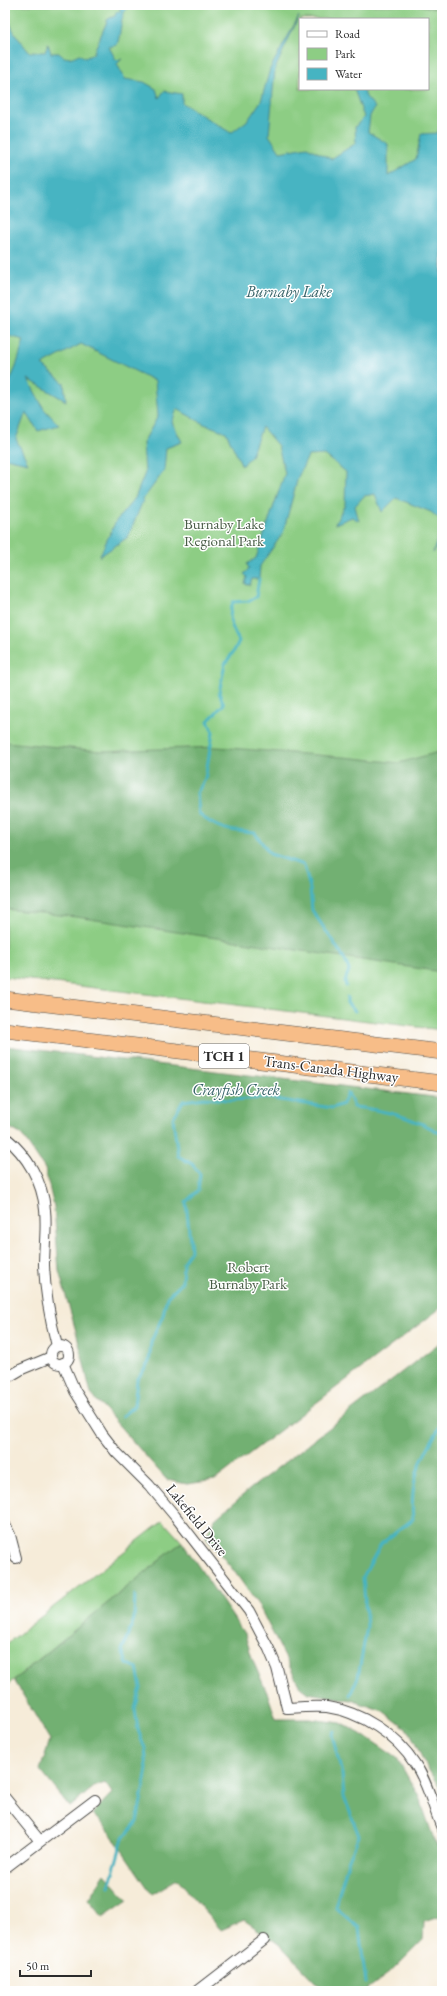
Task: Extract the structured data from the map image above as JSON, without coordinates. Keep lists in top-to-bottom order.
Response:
{
  "streets": {
    "highway": ["TCH 1", "Trans-Canada Highway"],
    "street": ["Lakefield Drive"]
  },
  "water": ["Burnaby Lake", "Crayfish Creek"],
  "parks": ["Burnaby Lake Regional Park", "Robert Burnaby Park"],
  "legend": ["Road", "Park", "Water"],
  "scale_bar": "50 m"
}
